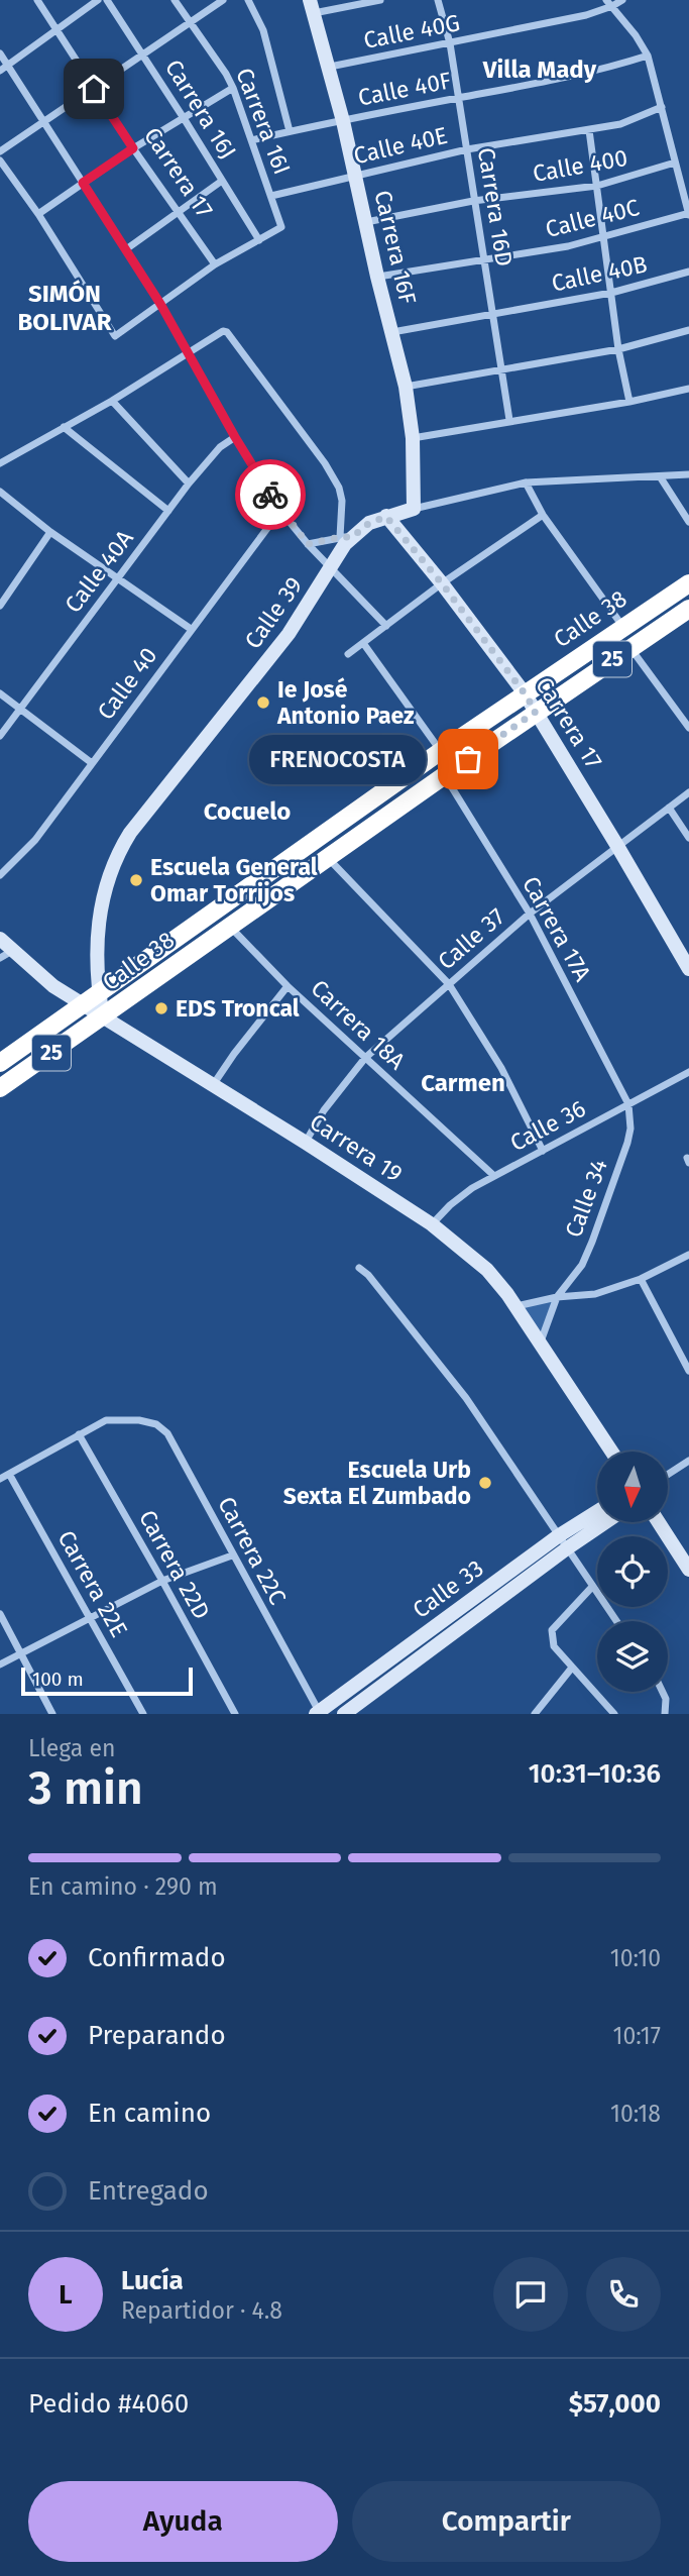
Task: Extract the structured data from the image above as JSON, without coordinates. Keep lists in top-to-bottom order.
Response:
{
  "streets": {
    "highway": ["Calle 38", "25"],
    "street": [
      "Calle 40G",
      "Calle 40F",
      "Carrera 16J",
      "Carrera 16I",
      "Calle 40E",
      "Calle 400",
      "Carrera 17",
      "Carrera 16D",
      "Calle 40C",
      "Carrera 16F",
      "Calle 40B",
      "Calle 40A",
      "Calle 39",
      "Calle 40",
      "Carrera 17A",
      "Calle 37",
      "Carrera 18A",
      "Calle 36",
      "Carrera 19",
      "Calle 34",
      "Carrera 22C",
      "Carrera 22D",
      "Carrera 22E",
      "Calle 33"
    ]
  },
  "crossings": [
    ["Calle 40G", "Carrera 16D"],
    ["Calle 40G", "Carrera 16F"],
    ["Calle 40F", "Carrera 16I"],
    ["Calle 40F", "Carrera 16D"],
    ["Calle 40F", "Carrera 16F"],
    ["Carrera 16J", "Carrera 16I"],
    ["Carrera 16I", "Calle 40E"],
    ["Calle 40E", "Carrera 16D"],
    ["Calle 40E", "Carrera 16F"],
    ["Calle 400", "Carrera 16D"],
    ["Calle 400", "Carrera 16F"],
    ["Carrera 17", "Calle 39"],
    ["Carrera 17", "Calle 38"],
    ["Carrera 17", "Calle 37"],
    ["Carrera 16D", "Calle 40C"],
    ["Carrera 16D", "Calle 40B"],
    ["Calle 40C", "Carrera 16F"],
    ["Carrera 16F", "Calle 40B"],
    ["Carrera 16F", "Calle 39"],
    ["Calle 39", "Calle 38"],
    ["Calle 39", "Carrera 19"],
    ["Calle 38", "Carrera 17A"],
    ["Calle 38", "Carrera 18A"],
    ["Calle 38", "Carrera 19"],
    ["Carrera 17A", "Calle 37"],
    ["Carrera 17A", "Calle 36"],
    ["Carrera 17A", "Calle 34"],
    ["Calle 37", "Carrera 18A"],
    ["Calle 37", "Carrera 19"],
    ["Carrera 18A", "Calle 36"],
    ["Calle 36", "Carrera 19"],
    ["Calle 36", "Calle 34"],
    ["Carrera 19", "Calle 34"],
    ["Carrera 22C", "Carrera 22D"],
    ["Carrera 22C", "Calle 33"]
  ],
  "districts": [
    "Villa Mady",
    "SIMÓN BOLIVAR",
    "Cocuelo",
    "Carmen"
  ],
  "places": [
    "Ie José Antonio Paez",
    "FRENOCOSTA",
    "Escuela General Omar Torrijos",
    "EDS Troncal",
    "Escuela Urb Sexta El Zumbado"
  ],
  "scale_bar": "100 m",
  "north": "bottom",
  "page": {
    "bubble": "FRENOCOSTA",
    "scale": "100 m",
    "heading": ["3 min", "Llega en", "10:31–10:36"],
    "panel": [
      "Lucía",
      "Repartidor · 4.8",
      "Pedido #4060",
      "$57,000"
    ],
    "bar": "En camino · 290 m",
    "list": [
      ["Confirmado", "10:10"],
      ["Preparando", "10:17"],
      ["En camino", "10:18"],
      "Entregado"
    ],
    "round": "L",
    "buttons": ["Ayuda", "Compartir"]
  }
}
